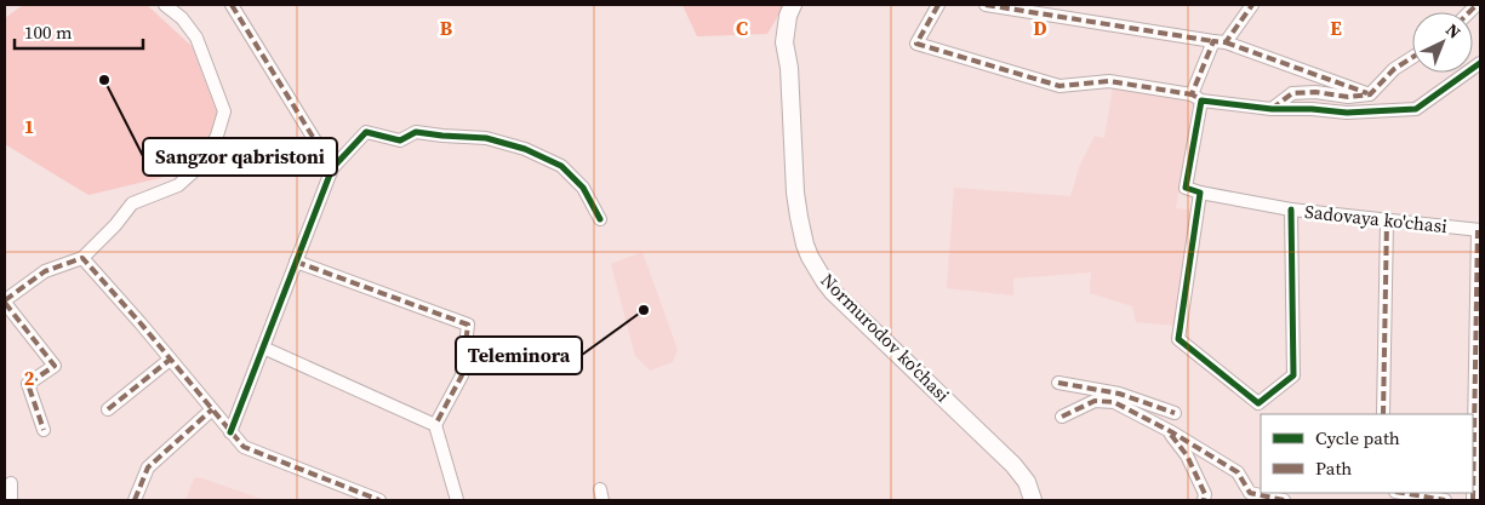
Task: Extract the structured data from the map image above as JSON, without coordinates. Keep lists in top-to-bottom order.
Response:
{
  "streets": {
    "main road": ["Normurodov ko'chasi"],
    "street": ["Sadovaya ko'chasi"]
  },
  "places": ["Sangzor qabristoni", "Teleminora"],
  "legend": ["Cycle path", "Path"],
  "scale_bar": "100 m",
  "north": "top right",
  "grid": {
    "columns": [
      "B",
      "C",
      "D",
      "E"
    ],
    "rows": ["1", "2"]
  }
}
